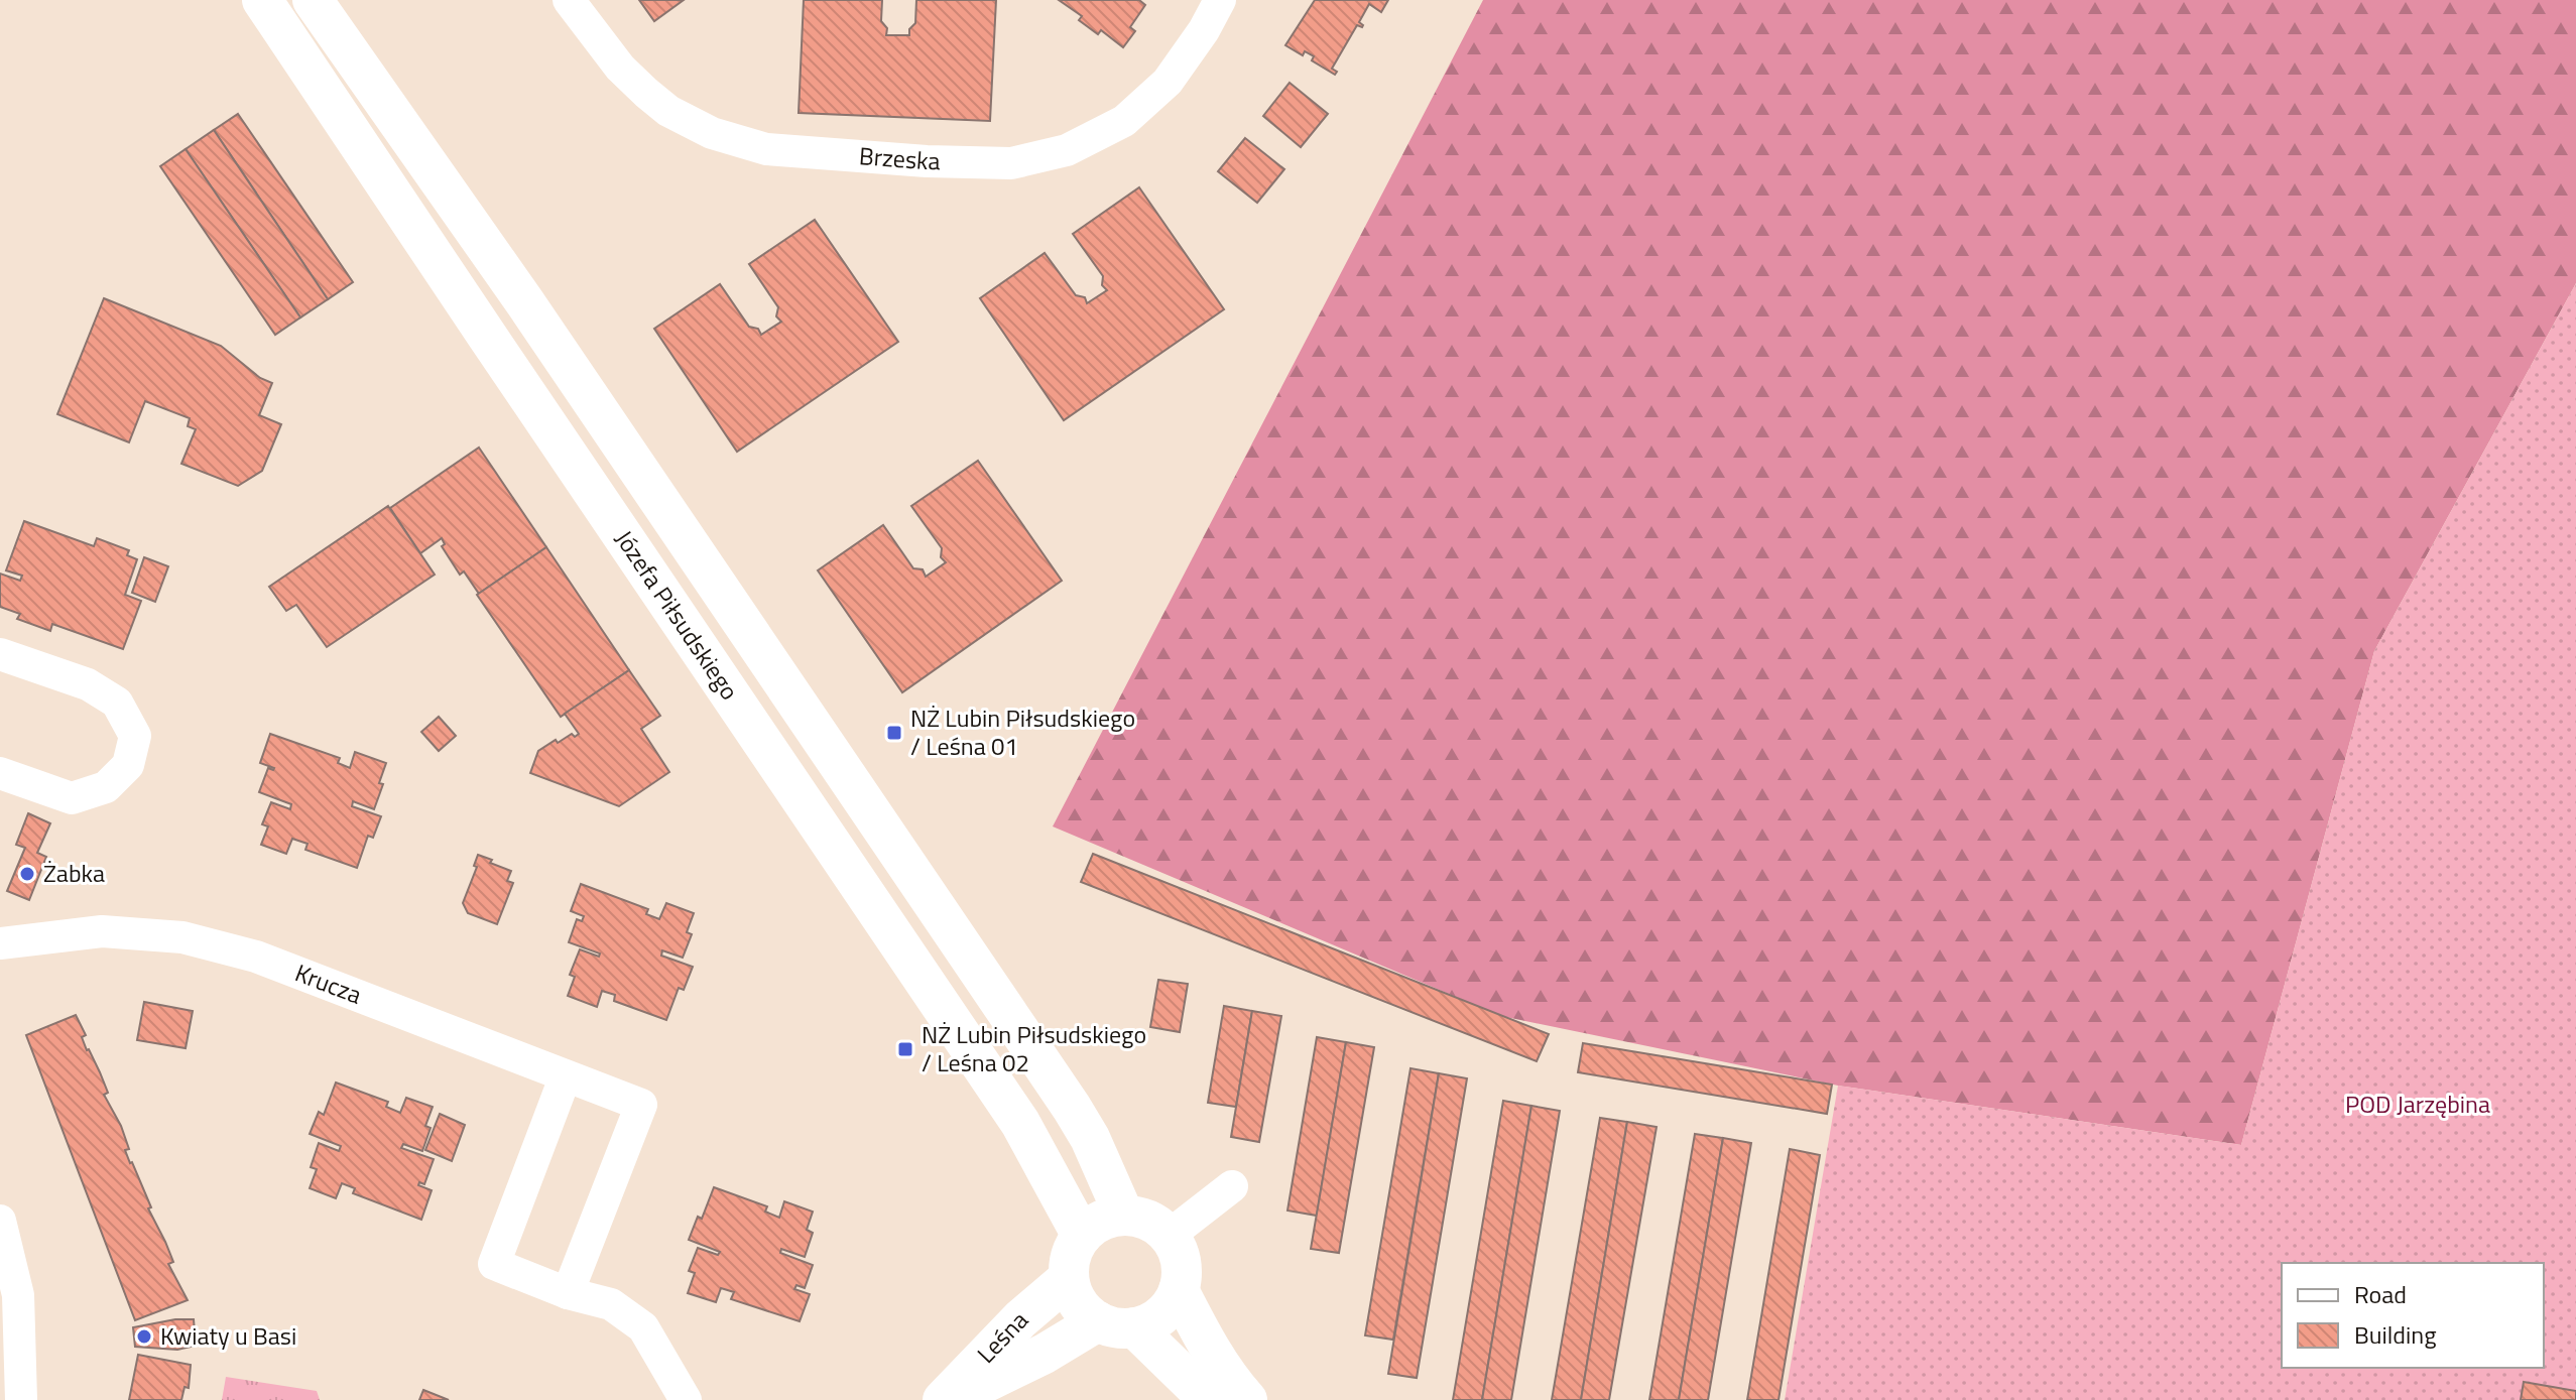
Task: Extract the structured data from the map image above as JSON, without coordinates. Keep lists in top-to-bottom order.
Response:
{
  "streets": {
    "street": [
      "Brzeska",
      "Józefa Piłsudskiego",
      "Krucza",
      "Leśna"
    ]
  },
  "crossings": [
    ["Józefa Piłsudskiego", "Leśna"]
  ],
  "parks": ["POD Jarzębina"],
  "places": {
    "transit": ["NŻ Lubin Piłsudskiego / Leśna 01", "NŻ Lubin Piłsudskiego / Leśna 02"],
    "other": ["Żabka", "Kwiaty u Basi"]
  },
  "legend": ["Road", "Building"]
}
